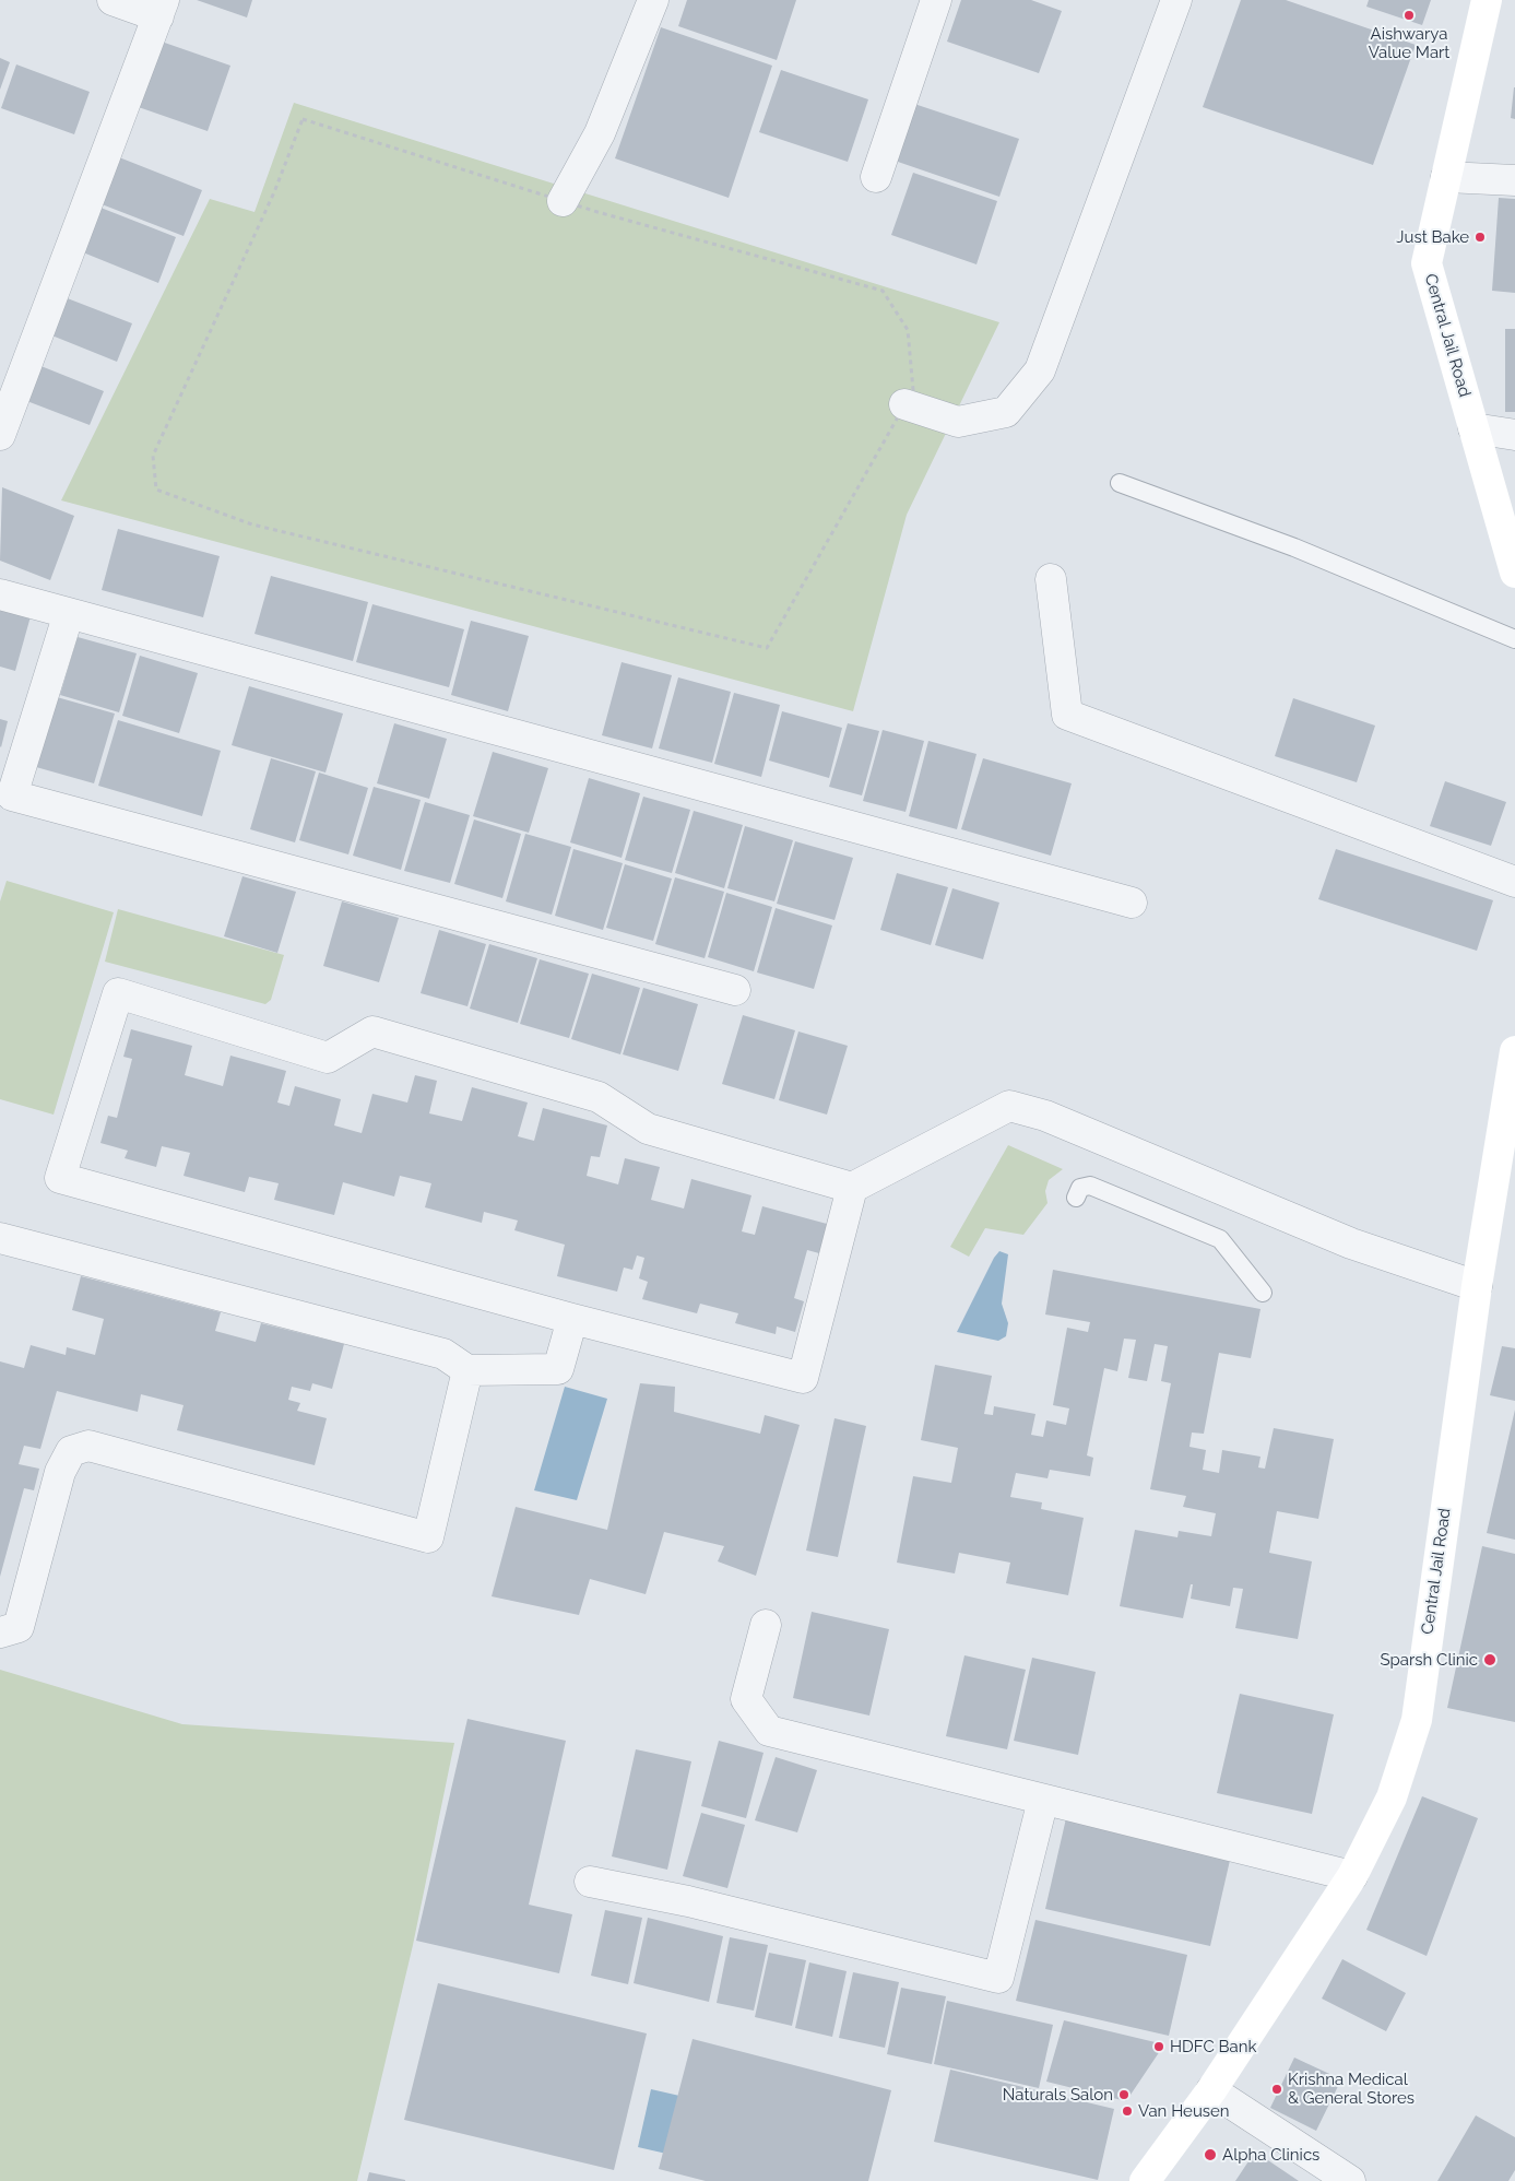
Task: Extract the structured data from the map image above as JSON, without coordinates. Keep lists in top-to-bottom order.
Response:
{
  "streets": {
    "main road": ["Central Jail Road"]
  },
  "places": [
    "Aishwarya Value Mart",
    "Just Bake",
    "Sparsh Clinic",
    "HDFC Bank",
    "Krishna Medical & General Stores",
    "Naturals Salon",
    "Van Heusen",
    "Alpha Clinics"
  ]
}
